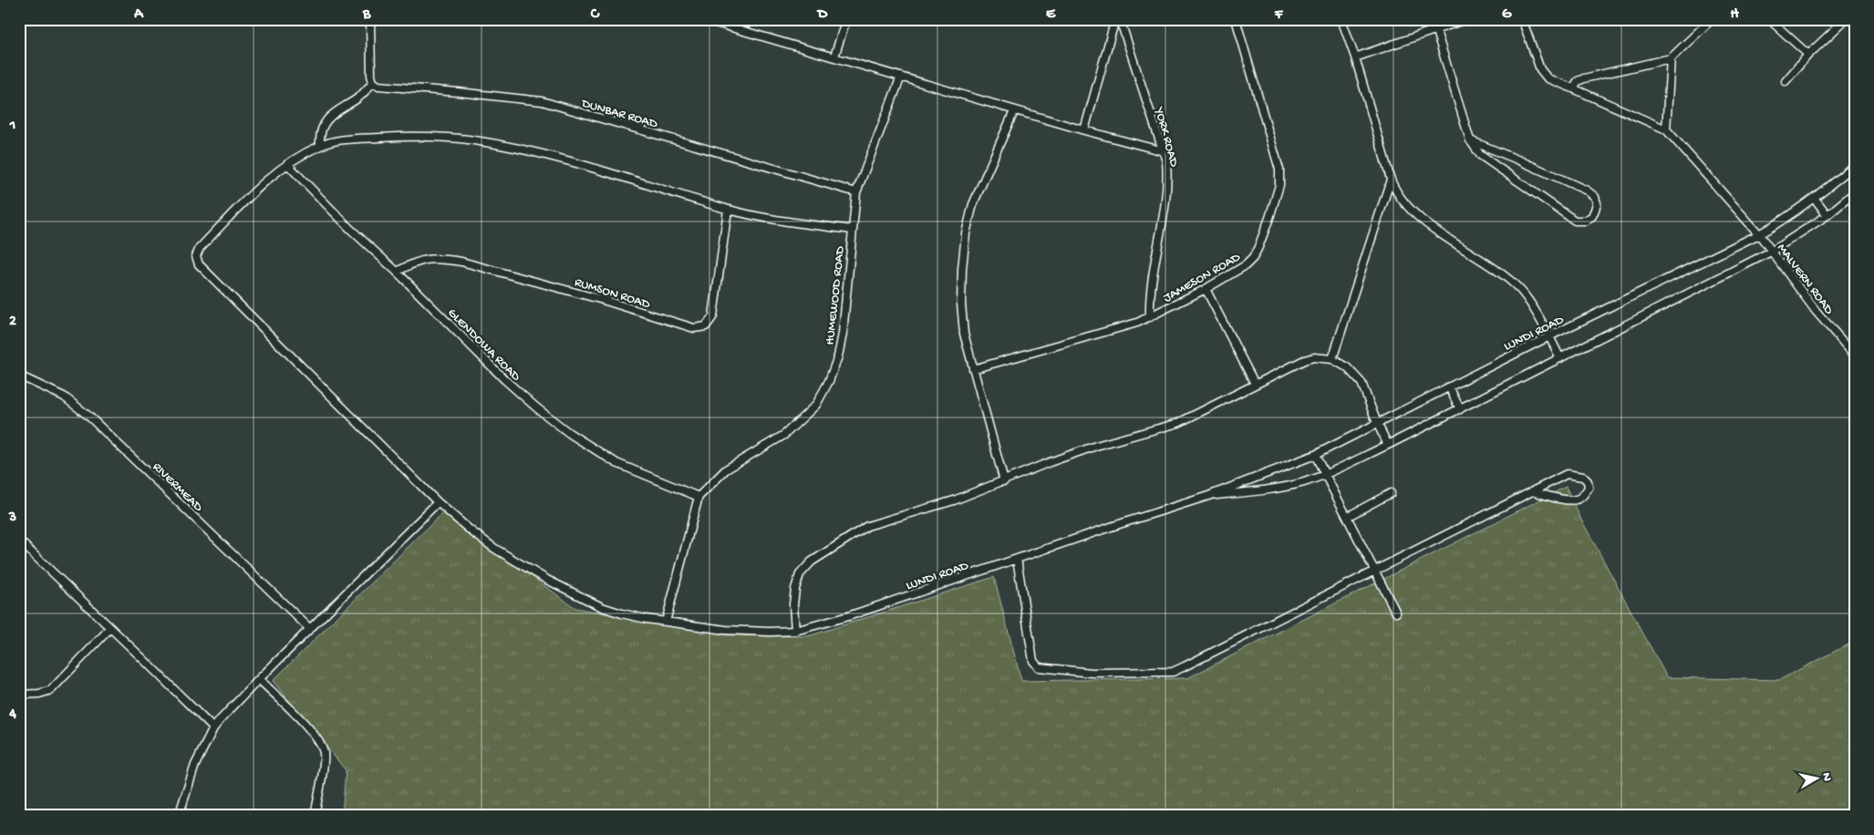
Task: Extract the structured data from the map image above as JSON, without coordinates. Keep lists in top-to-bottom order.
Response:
{
  "streets": {
    "street": [
      "DUNBAR ROAD",
      "YORK ROAD",
      "JAMESON ROAD",
      "MALVERN ROAD",
      "RUMSON ROAD",
      "HUMEWOOD ROAD",
      "LUNDI ROAD",
      "GLENDOWA ROAD",
      "RIVERMEAD"
    ]
  },
  "crossings": [
    ["DUNBAR ROAD", "HUMEWOOD ROAD"],
    ["YORK ROAD", "JAMESON ROAD"],
    ["MALVERN ROAD", "LUNDI ROAD"],
    ["RUMSON ROAD", "LUNDI ROAD"],
    ["RUMSON ROAD", "GLENDOWA ROAD"],
    ["HUMEWOOD ROAD", "LUNDI ROAD"],
    ["HUMEWOOD ROAD", "GLENDOWA ROAD"],
    ["LUNDI ROAD", "GLENDOWA ROAD"]
  ],
  "north": "right",
  "grid": {
    "columns": [
      "A",
      "B",
      "C",
      "D",
      "E",
      "F",
      "G",
      "H"
    ],
    "rows": [
      "1",
      "2",
      "3",
      "4"
    ]
  }
}
